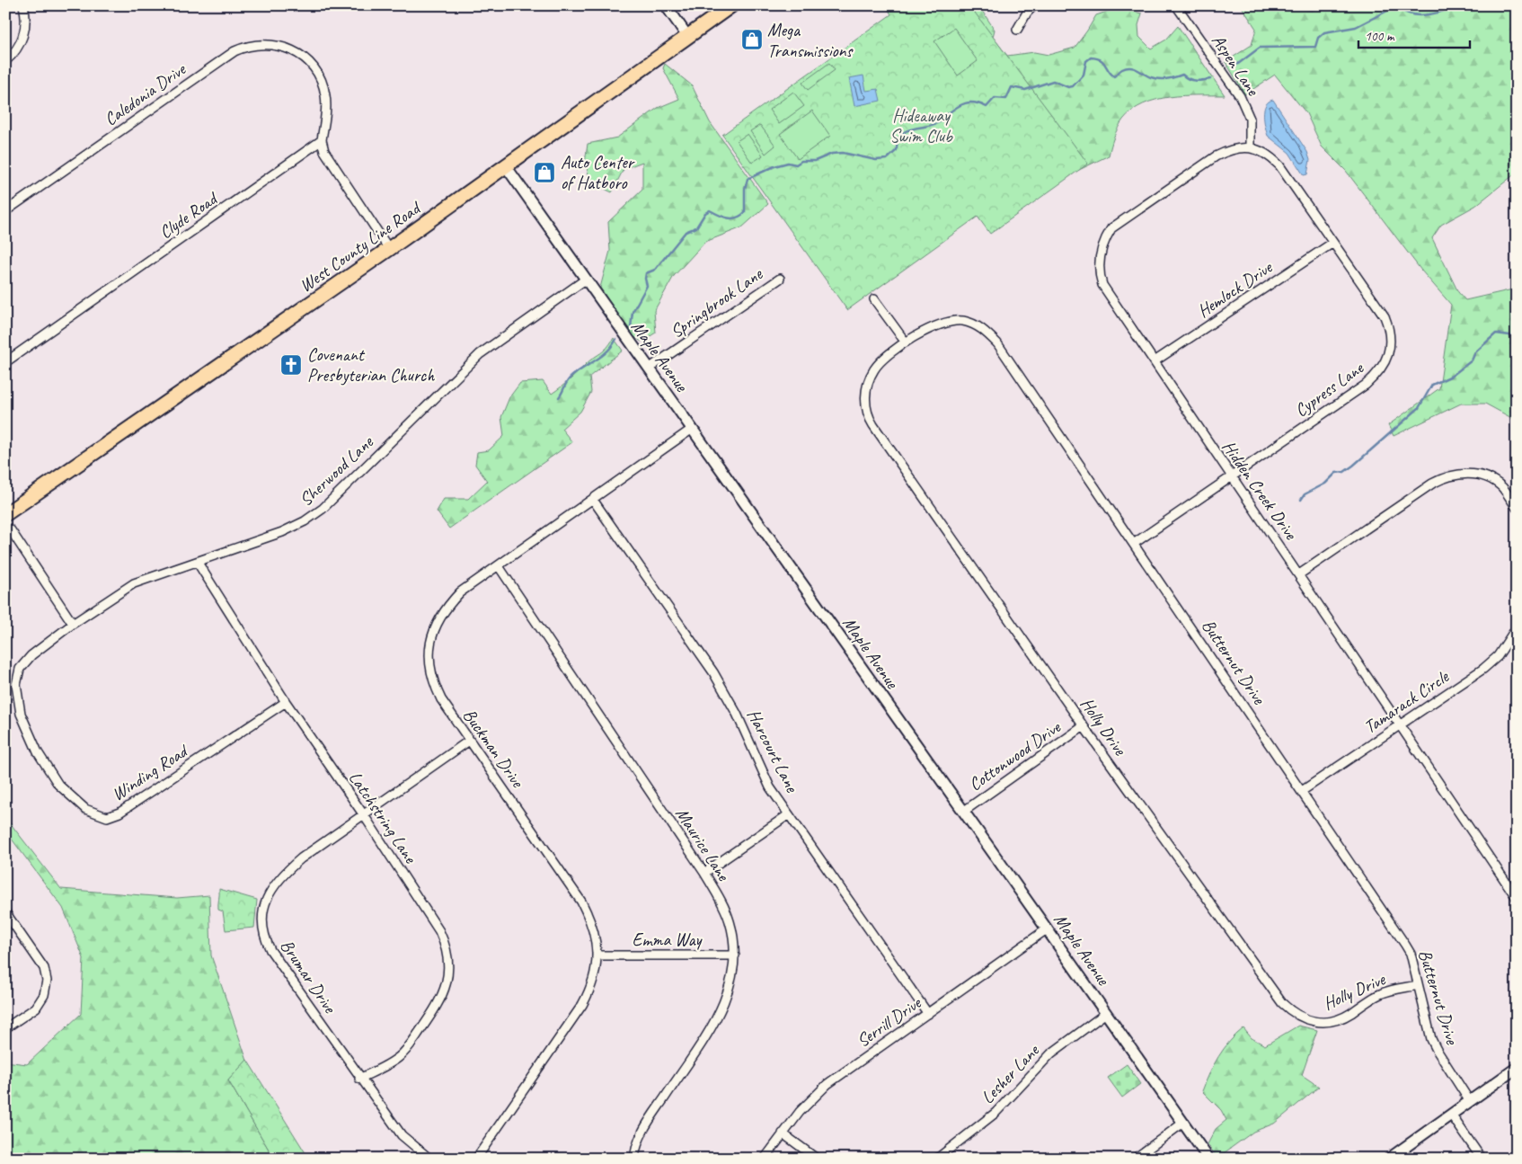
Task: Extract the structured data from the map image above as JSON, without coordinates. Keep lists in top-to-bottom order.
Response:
{
  "streets": {
    "main road": ["West County Line Road"],
    "street": [
      "Aspen Lane",
      "Caledonia Drive",
      "Clyde Road",
      "Hemlock Drive",
      "Springbrook Lane",
      "Maple Avenue",
      "Cypress Lane",
      "Sherwood Lane",
      "Hidden Creek Drive",
      "Butternut Drive",
      "Tamarack Circle",
      "Holly Drive",
      "Buckman Drive",
      "Harcourt Lane",
      "Cottonwood Drive",
      "Winding Road",
      "Latchstring Lane",
      "Maurice Lane",
      "Emma Way",
      "Brumar Drive",
      "Serrill Drive",
      "Lesher Lane"
    ]
  },
  "crossings": [
    ["Aspen Lane", "Cypress Lane"],
    ["Aspen Lane", "Hidden Creek Drive"],
    ["Caledonia Drive", "Clyde Road"],
    ["West County Line Road", "Maple Avenue"],
    ["Hemlock Drive", "Cypress Lane"],
    ["Hemlock Drive", "Hidden Creek Drive"],
    ["Springbrook Lane", "Maple Avenue"],
    ["Maple Avenue", "Sherwood Lane"],
    ["Maple Avenue", "Buckman Drive"],
    ["Maple Avenue", "Cottonwood Drive"],
    ["Maple Avenue", "Serrill Drive"],
    ["Maple Avenue", "Lesher Lane"],
    ["Cypress Lane", "Hidden Creek Drive"],
    ["Cypress Lane", "Butternut Drive"],
    ["Sherwood Lane", "Winding Road"],
    ["Sherwood Lane", "Latchstring Lane"],
    ["Hidden Creek Drive", "Tamarack Circle"],
    ["Butternut Drive", "Tamarack Circle"],
    ["Butternut Drive", "Holly Drive"],
    ["Holly Drive", "Cottonwood Drive"],
    ["Buckman Drive", "Harcourt Lane"],
    ["Buckman Drive", "Maurice Lane"],
    ["Buckman Drive", "Emma Way"],
    ["Buckman Drive", "Brumar Drive"],
    ["Harcourt Lane", "Serrill Drive"],
    ["Winding Road", "Latchstring Lane"],
    ["Latchstring Lane", "Brumar Drive"],
    ["Maurice Lane", "Emma Way"]
  ],
  "parks": ["Hideaway Swim Club"],
  "places": {
    "shop": ["Mega Transmissions", "Auto Center of Hatboro"],
    "church": ["Covenant Presbyterian Church"]
  },
  "scale_bar": "100 m"
}
